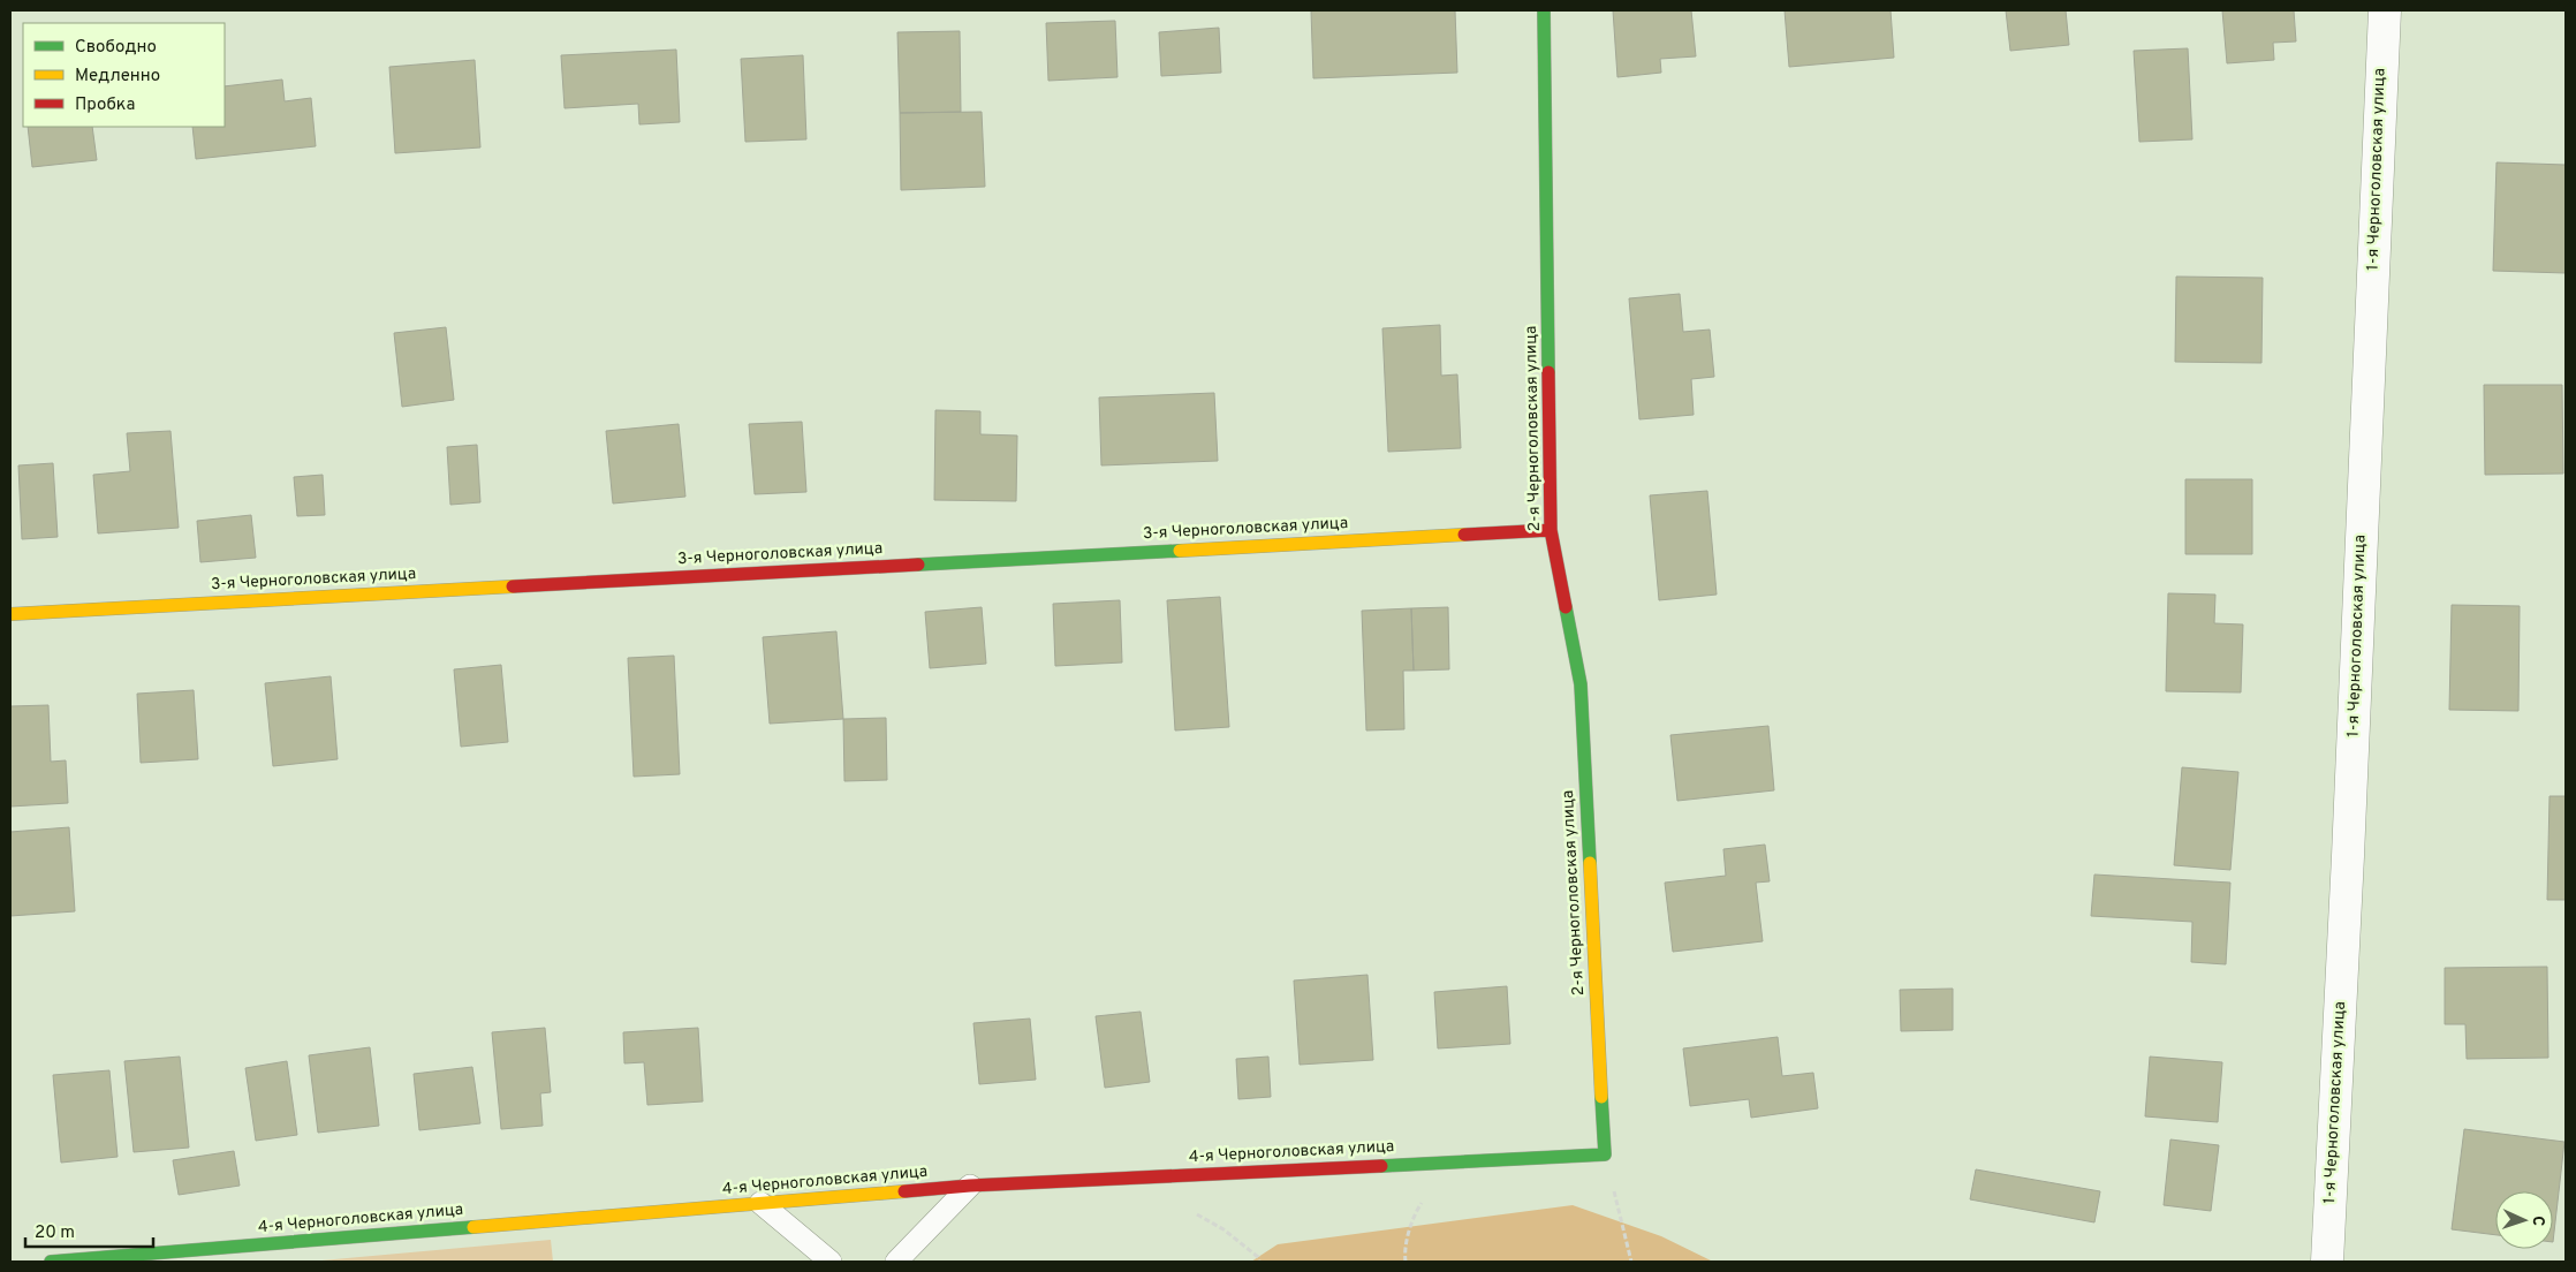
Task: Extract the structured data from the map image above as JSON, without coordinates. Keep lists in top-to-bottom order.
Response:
{
  "streets": {
    "street": [
      "1-я Черноголовская улица",
      "2-я Черноголовская улица",
      "3-я Черноголовская улица",
      "4-я Черноголовская улица"
    ]
  },
  "crossings": [
    ["2-я Черноголовская улица", "3-я Черноголовская улица"],
    ["2-я Черноголовская улица", "4-я Черноголовская улица"]
  ],
  "legend": ["Свободно", "Медленно", "Пробка"],
  "scale_bar": "20 m",
  "north": "right"
}
